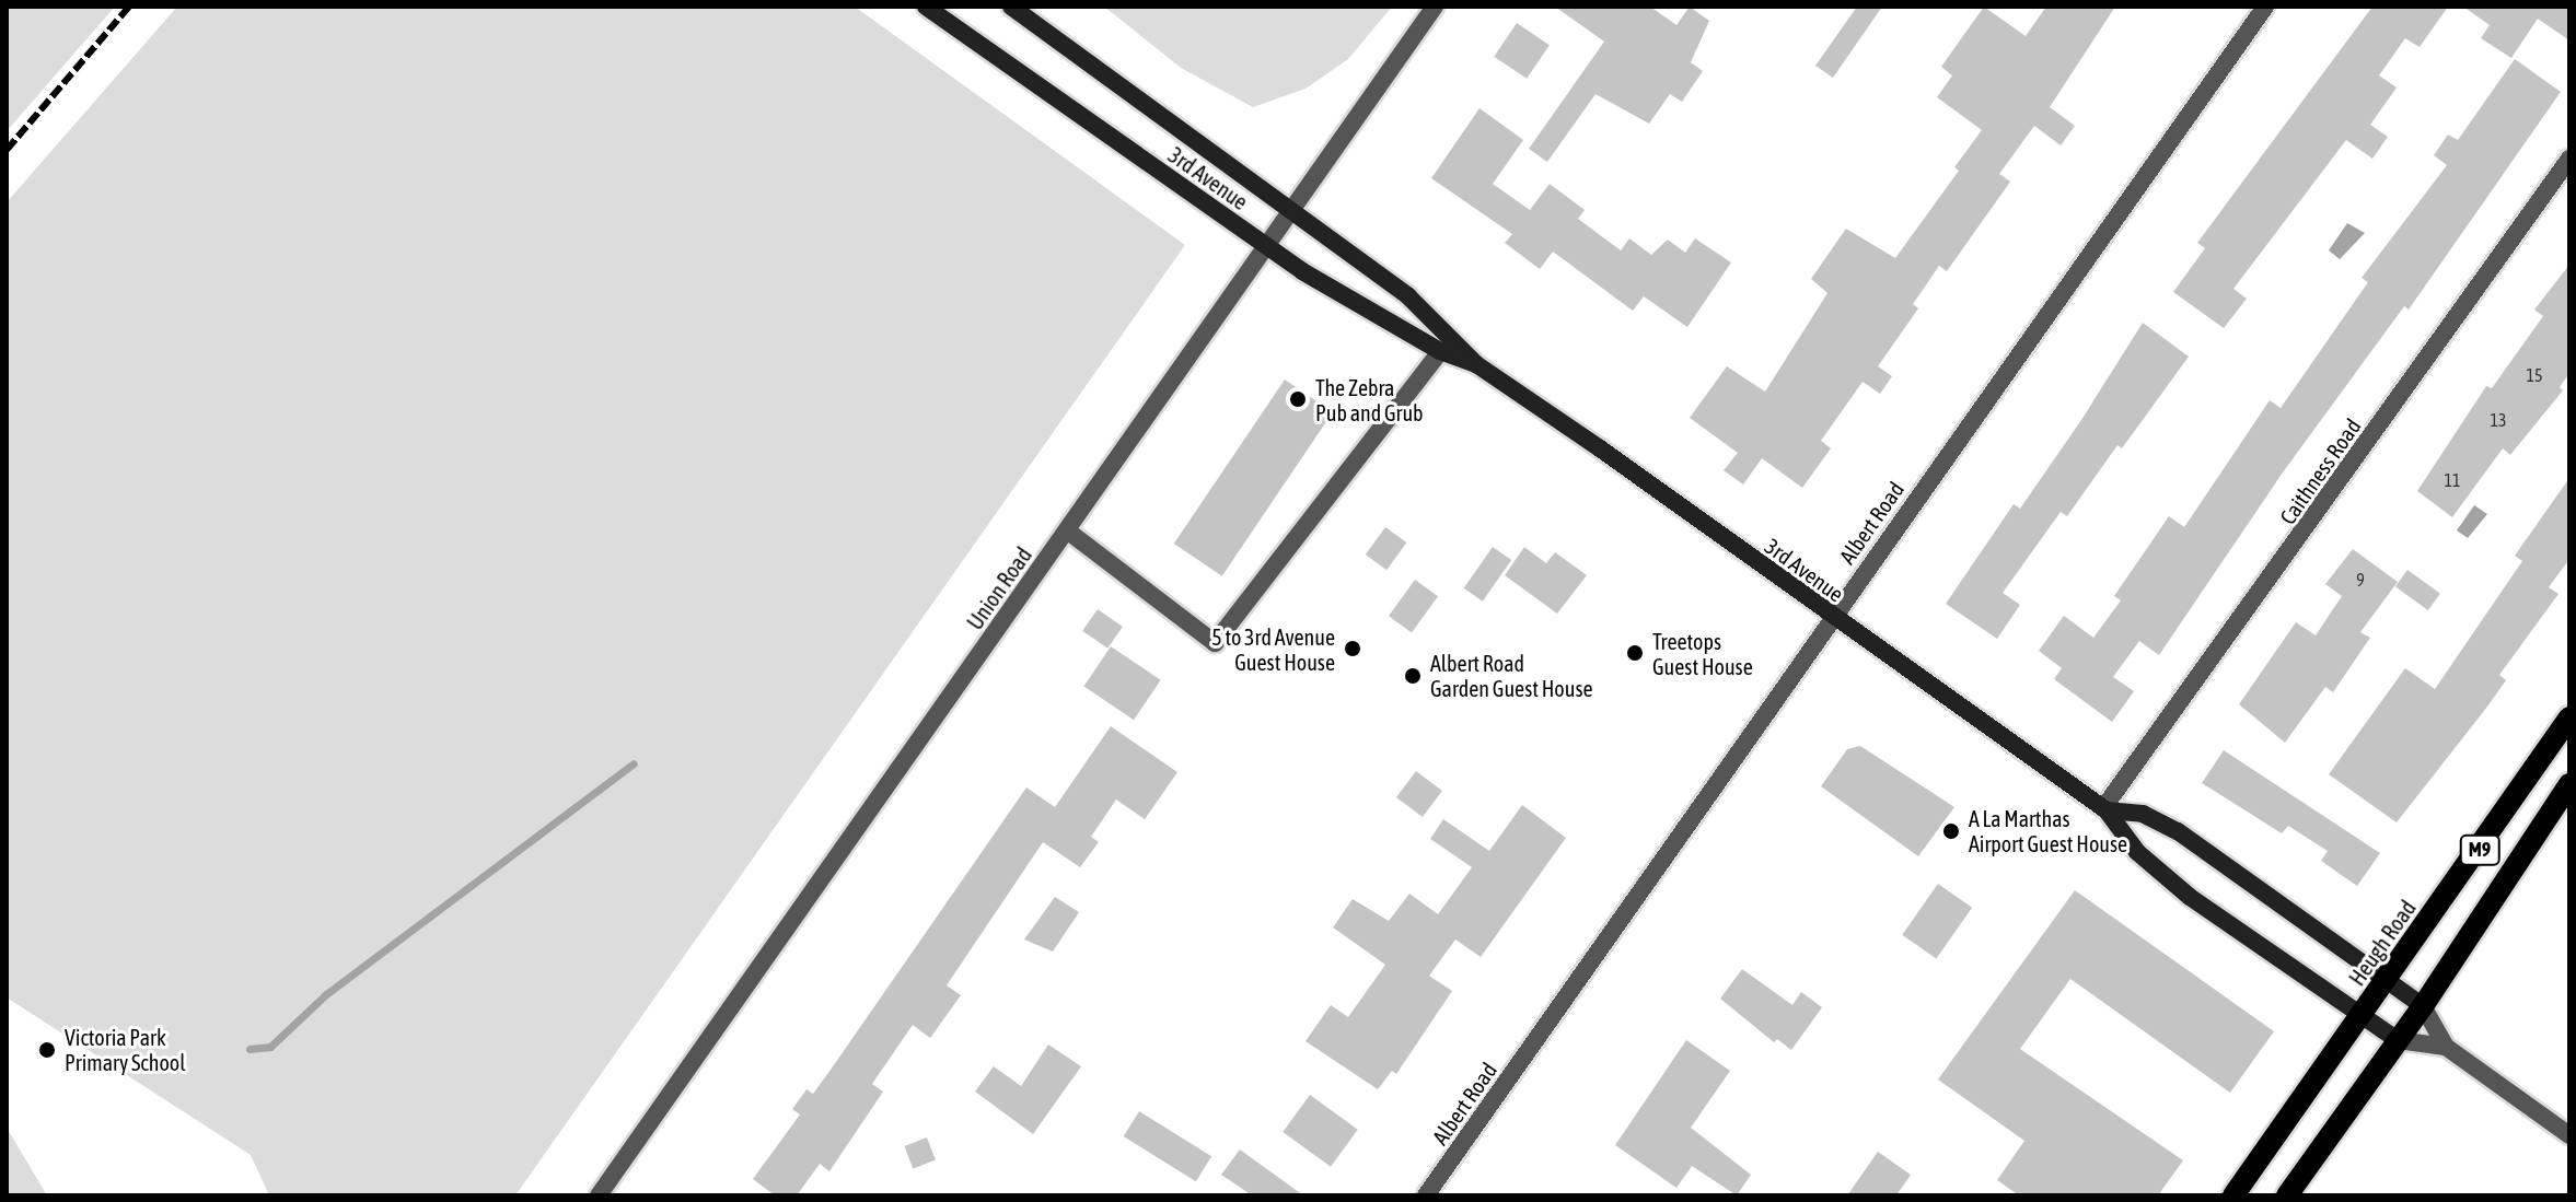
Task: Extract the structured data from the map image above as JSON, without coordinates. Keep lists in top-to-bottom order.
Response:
{
  "streets": {
    "main road": ["M9", "Heugh Road"],
    "street": [
      "3rd Avenue",
      "Caithness Road",
      "Albert Road",
      "Union Road"
    ]
  },
  "crossings": [
    ["3rd Avenue", "Caithness Road"],
    ["3rd Avenue", "Albert Road"],
    ["3rd Avenue", "Union Road"],
    ["3rd Avenue", "M9"],
    ["3rd Avenue", "Heugh Road"]
  ],
  "places": [
    "The Zebra Pub and Grub",
    "5 to 3rd Avenue Guest House",
    "Treetops Guest House",
    "Albert Road Garden Guest House",
    "A La Marthas Airport Guest House",
    "Victoria Park Primary School"
  ],
  "house_numbers": [
    "15",
    "13",
    "11",
    "9"
  ]
}
